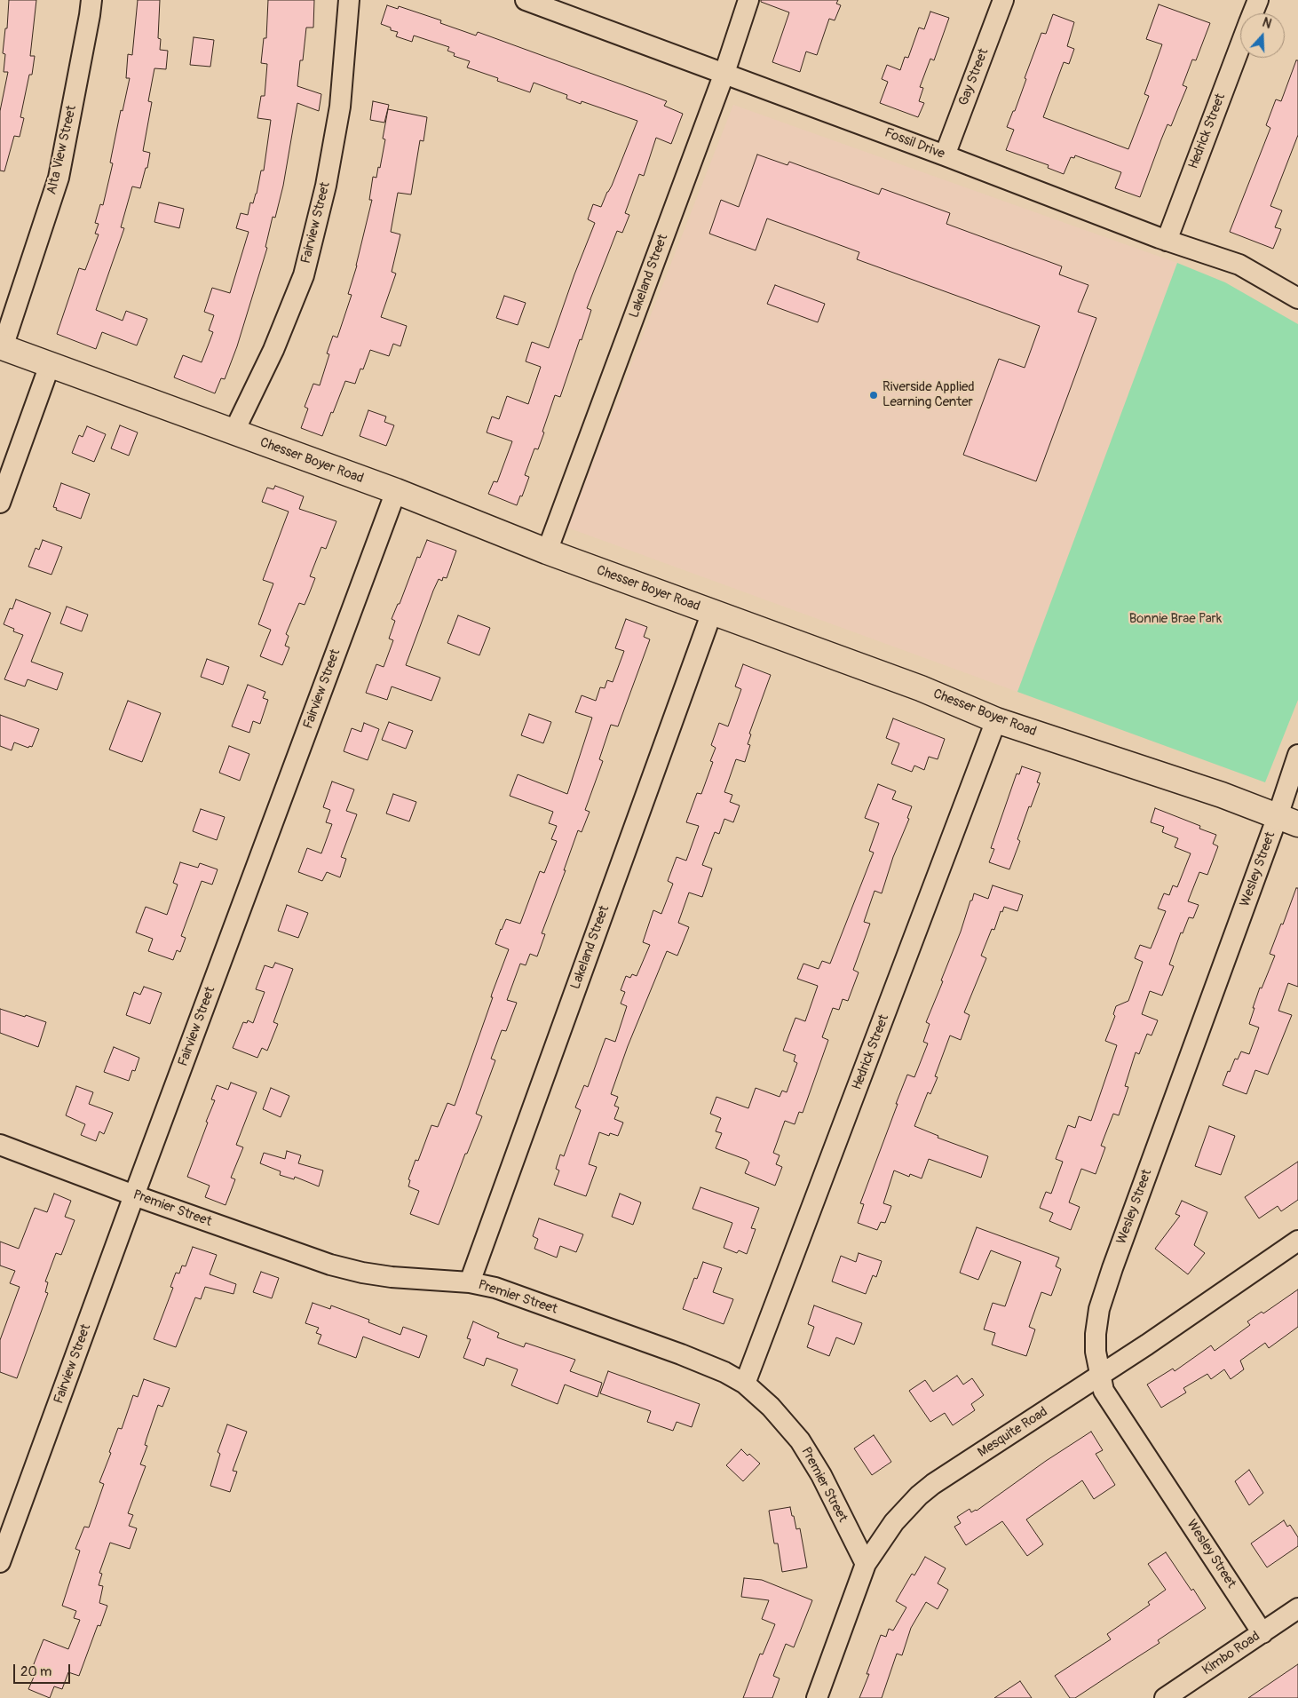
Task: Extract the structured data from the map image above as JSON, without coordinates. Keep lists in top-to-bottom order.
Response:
{
  "streets": {
    "street": [
      "Gay Street",
      "Hedrick Street",
      "Fossil Drive",
      "Alta View Street",
      "Fairview Street",
      "Lakeland Street",
      "Chesser Boyer Road",
      "Wesley Street",
      "Premier Street",
      "Mesquite Road",
      "Kimbo Road"
    ]
  },
  "crossings": [
    ["Gay Street", "Fossil Drive"],
    ["Hedrick Street", "Fossil Drive"],
    ["Hedrick Street", "Chesser Boyer Road"],
    ["Hedrick Street", "Premier Street"],
    ["Fossil Drive", "Lakeland Street"],
    ["Alta View Street", "Chesser Boyer Road"],
    ["Fairview Street", "Chesser Boyer Road"],
    ["Fairview Street", "Premier Street"],
    ["Lakeland Street", "Chesser Boyer Road"],
    ["Lakeland Street", "Premier Street"],
    ["Chesser Boyer Road", "Wesley Street"],
    ["Wesley Street", "Mesquite Road"],
    ["Wesley Street", "Kimbo Road"],
    ["Premier Street", "Mesquite Road"]
  ],
  "parks": ["Bonnie Brae Park"],
  "places": ["Riverside Applied Learning Center"],
  "scale_bar": "20 m",
  "north": "top"
}
